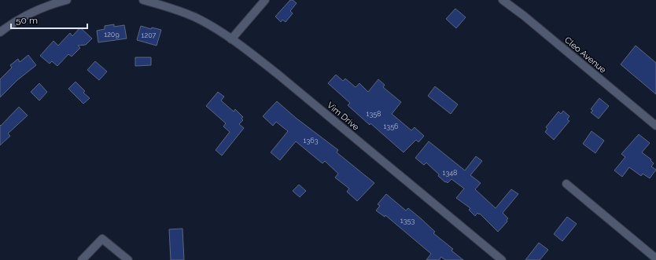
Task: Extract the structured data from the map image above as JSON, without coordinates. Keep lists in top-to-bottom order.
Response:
{
  "streets": {
    "street": ["Cleo Avenue", "Vim Drive"]
  },
  "house_numbers": [
    "1209",
    "1207",
    "1358",
    "1356",
    "1363",
    "1348",
    "1353"
  ],
  "scale_bar": "50 m"
}
